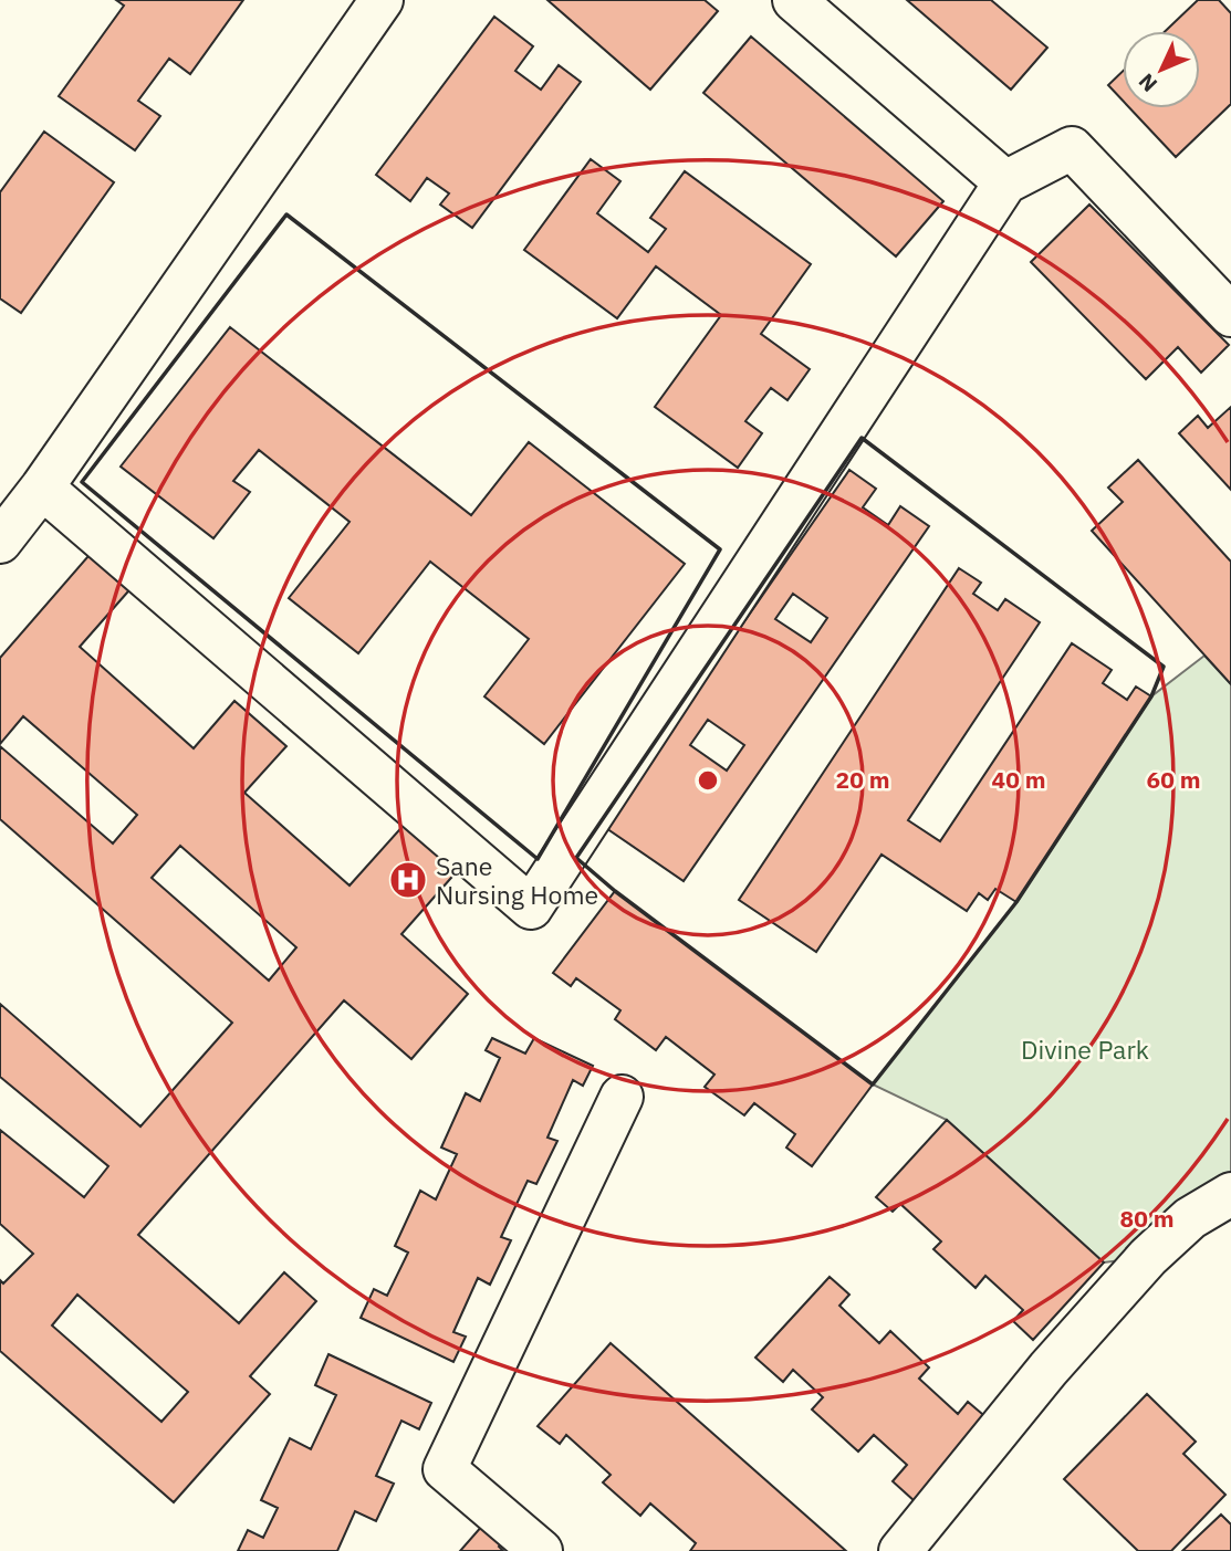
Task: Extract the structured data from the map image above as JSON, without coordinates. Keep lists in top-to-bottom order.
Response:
{
  "parks": ["Divine Park"],
  "places": {
    "hospital": ["Sane Nursing Home"]
  },
  "north": "bottom left",
  "rings": [
    "20 m",
    "40 m",
    "60 m",
    "80 m"
  ]
}
